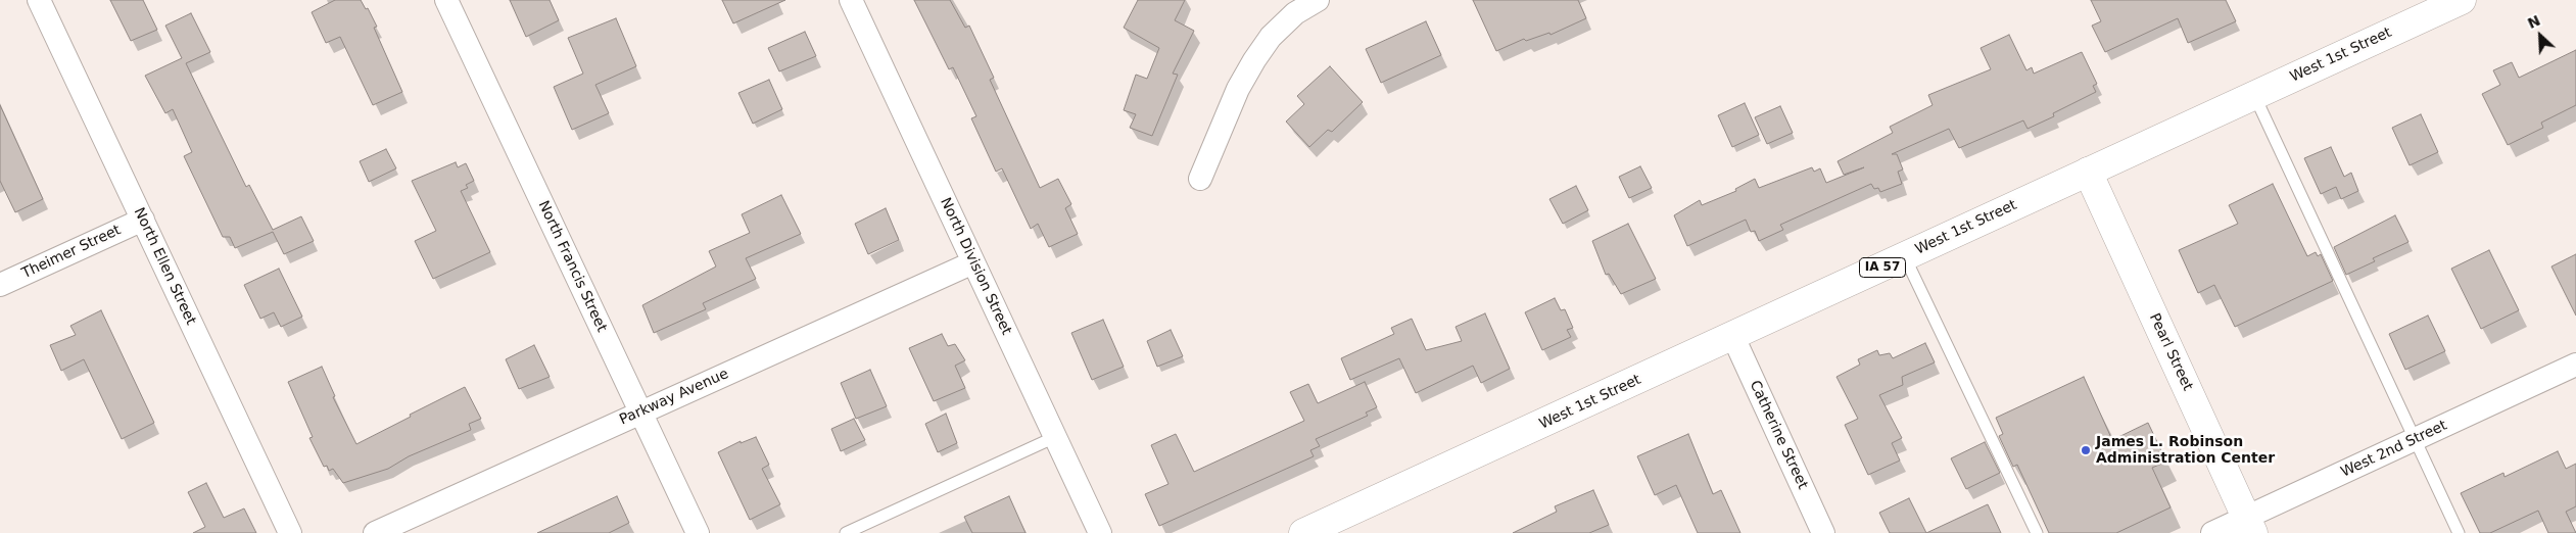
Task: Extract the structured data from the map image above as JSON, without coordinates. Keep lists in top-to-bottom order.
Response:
{
  "streets": {
    "main road": ["West 1st Street", "IA 57", "Pearl Street"],
    "street": [
      "Theimer Street",
      "North Ellen Street",
      "North Francis Street",
      "North Division Street",
      "Parkway Avenue",
      "Catherine Street",
      "West 2nd Street"
    ]
  },
  "crossings": [
    ["West 1st Street", "Pearl Street"],
    ["West 1st Street", "Catherine Street"],
    ["Theimer Street", "North Ellen Street"],
    ["North Francis Street", "Parkway Avenue"],
    ["North Division Street", "Parkway Avenue"],
    ["Pearl Street", "West 2nd Street"]
  ],
  "places": ["James L. Robinson Administration Center"],
  "north": "top left"
}
